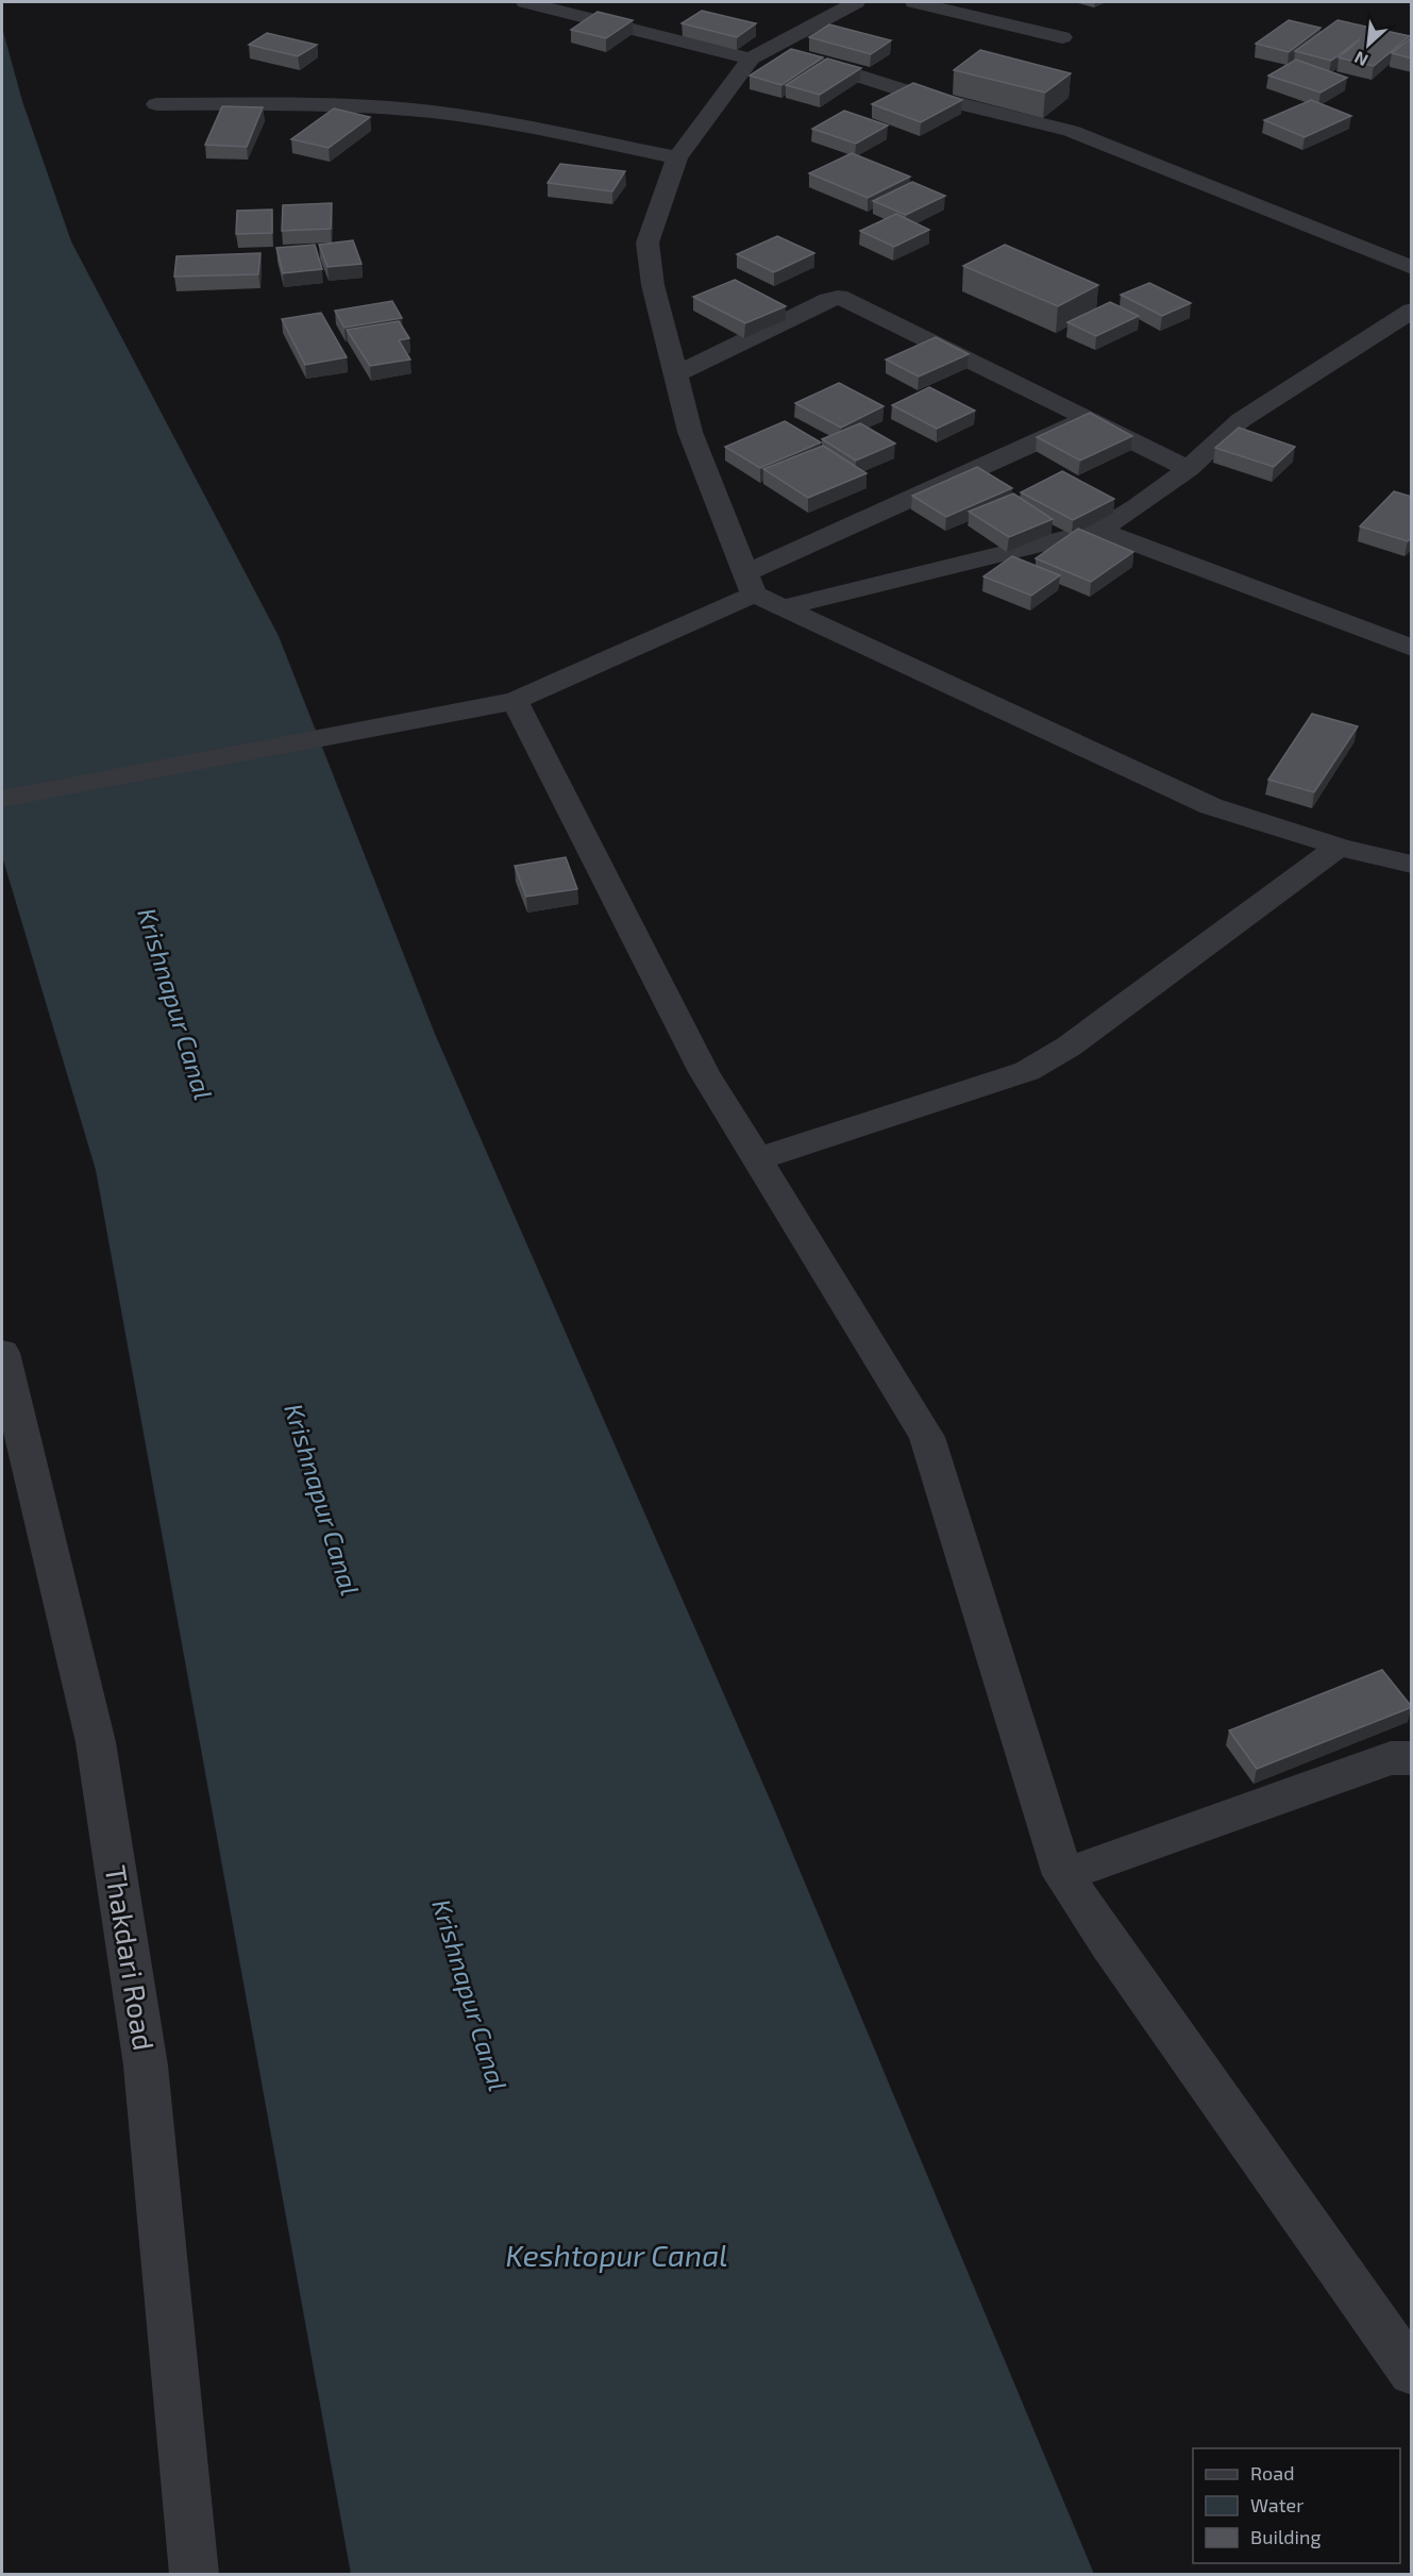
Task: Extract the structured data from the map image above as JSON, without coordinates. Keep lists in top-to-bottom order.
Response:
{
  "streets": {
    "street": ["Thakdari Road"]
  },
  "water": ["Krishnapur Canal", "Keshtopur Canal"],
  "legend": ["Road", "Water", "Building"],
  "north": "bottom left"
}
